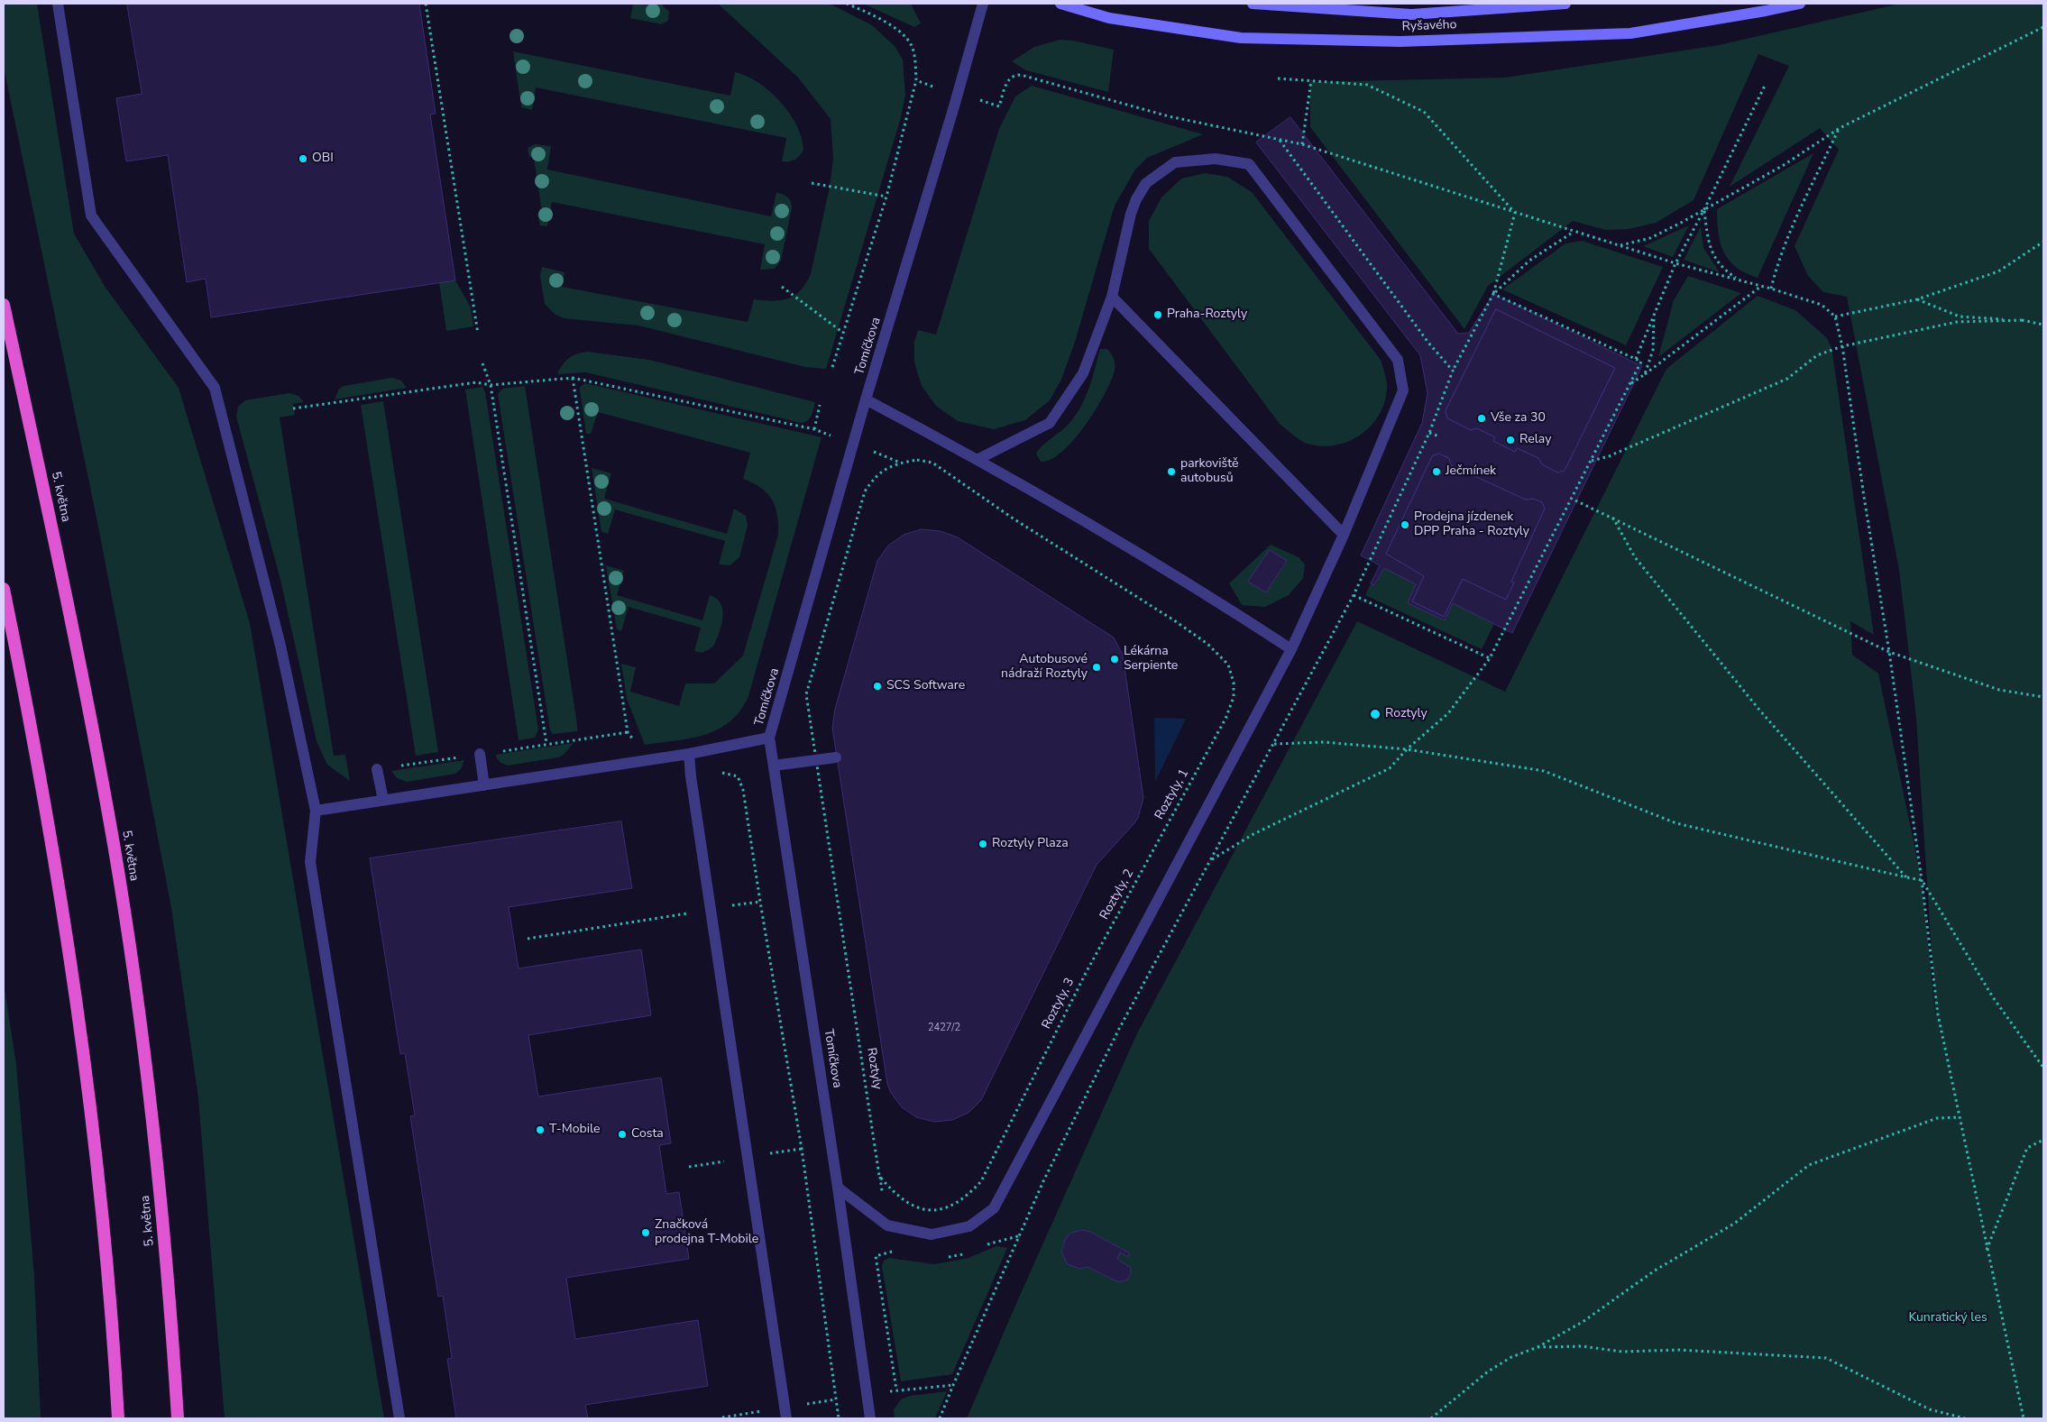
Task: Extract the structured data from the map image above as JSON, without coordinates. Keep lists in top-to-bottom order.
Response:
{
  "streets": {
    "highway": ["5. května"],
    "main road": ["Ryšavého"],
    "street": ["Tomíčkova"],
    "path": [
      "Roztyly, 1",
      "Roztyly, 2",
      "Roztyly, 3",
      "Roztyly"
    ]
  },
  "crossings": [
    ["Roztyly, 1", "Roztyly, 2"],
    ["Roztyly, 2", "Roztyly, 3"]
  ],
  "parks": ["Kunratický les"],
  "places": [
    "OBI",
    "Praha-Roztyly",
    "Vše za 30",
    "Relay",
    "parkoviště autobusů",
    "Ječmínek",
    "Prodejna jízdenek DPP Praha - Roztyly",
    "Lékárna Serpiente",
    "Autobusové nádraží Roztyly",
    "SCS Software",
    "Roztyly",
    "Roztyly Plaza",
    "T-Mobile",
    "Costa",
    "Značková prodejna T-Mobile"
  ],
  "house_numbers": ["2427/2"]
}
